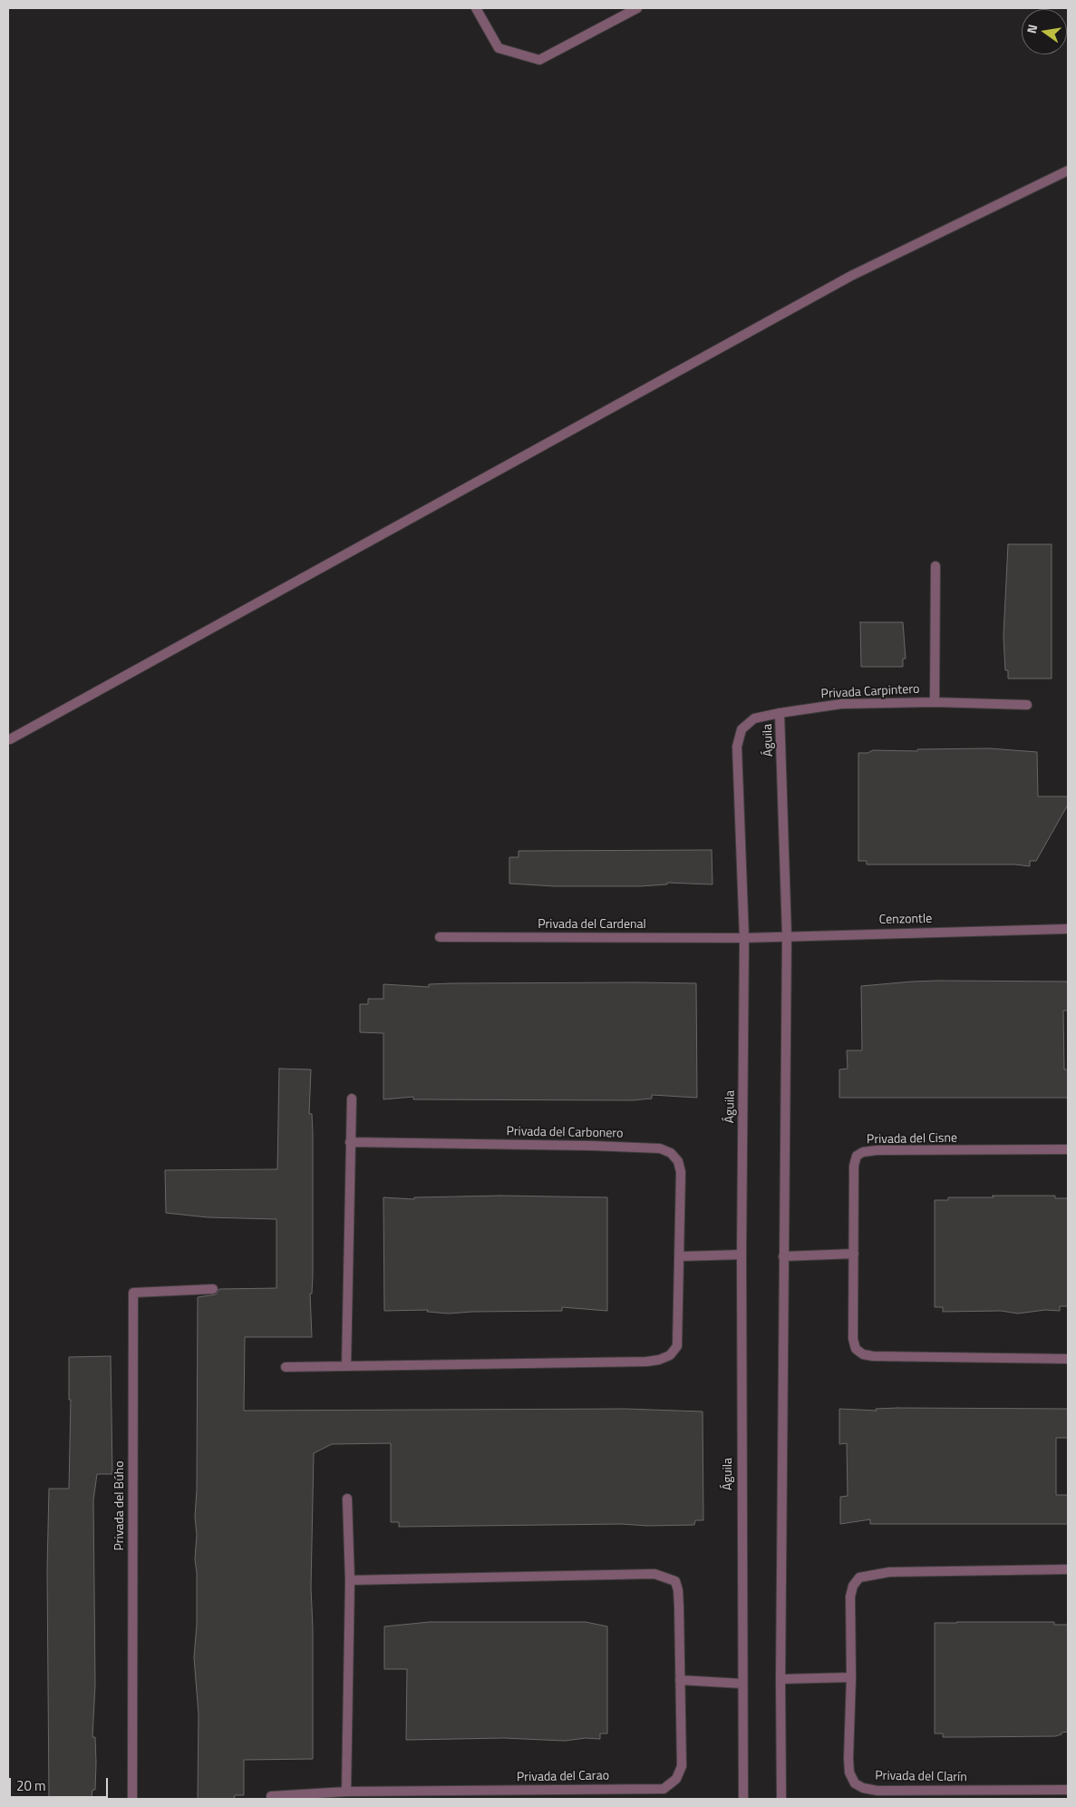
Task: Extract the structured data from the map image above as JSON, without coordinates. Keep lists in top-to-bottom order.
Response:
{
  "streets": {
    "street": [
      "Privada Carpintero",
      "Águila",
      "Cenzontle",
      "Privada del Cardenal",
      "Privada del Carbonero",
      "Privada del Cisne",
      "Privada del Búho",
      "Privada del Carao",
      "Privada del Clarín"
    ]
  },
  "crossings": [
    ["Privada Carpintero", "Águila"],
    ["Águila", "Cenzontle"],
    ["Águila", "Privada del Cardenal"],
    ["Cenzontle", "Privada del Cardenal"]
  ],
  "scale_bar": "20 m",
  "north": "left"
}
